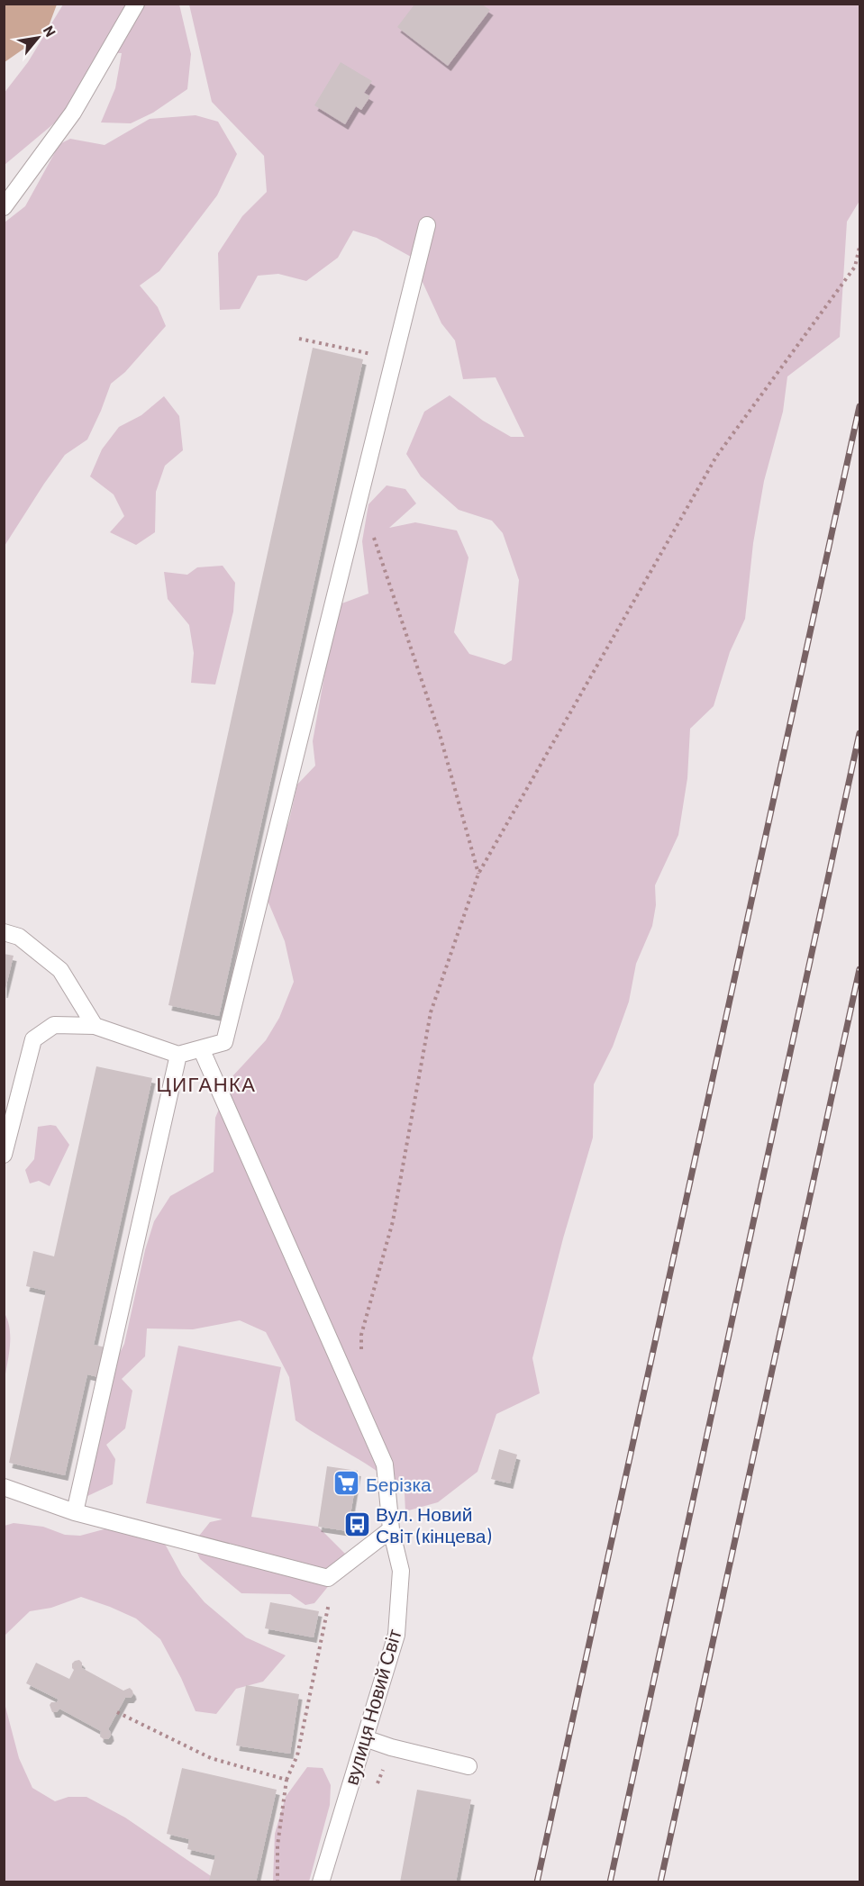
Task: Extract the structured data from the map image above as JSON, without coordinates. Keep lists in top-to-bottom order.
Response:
{
  "streets": {
    "street": ["вулиця Новий Світ"]
  },
  "districts": ["ЦИГАНКА"],
  "places": {
    "supermarket": ["Берізка"],
    "bus stop": ["Вул. Новий Свiт (кінцева)"]
  },
  "north": "top right"
}
